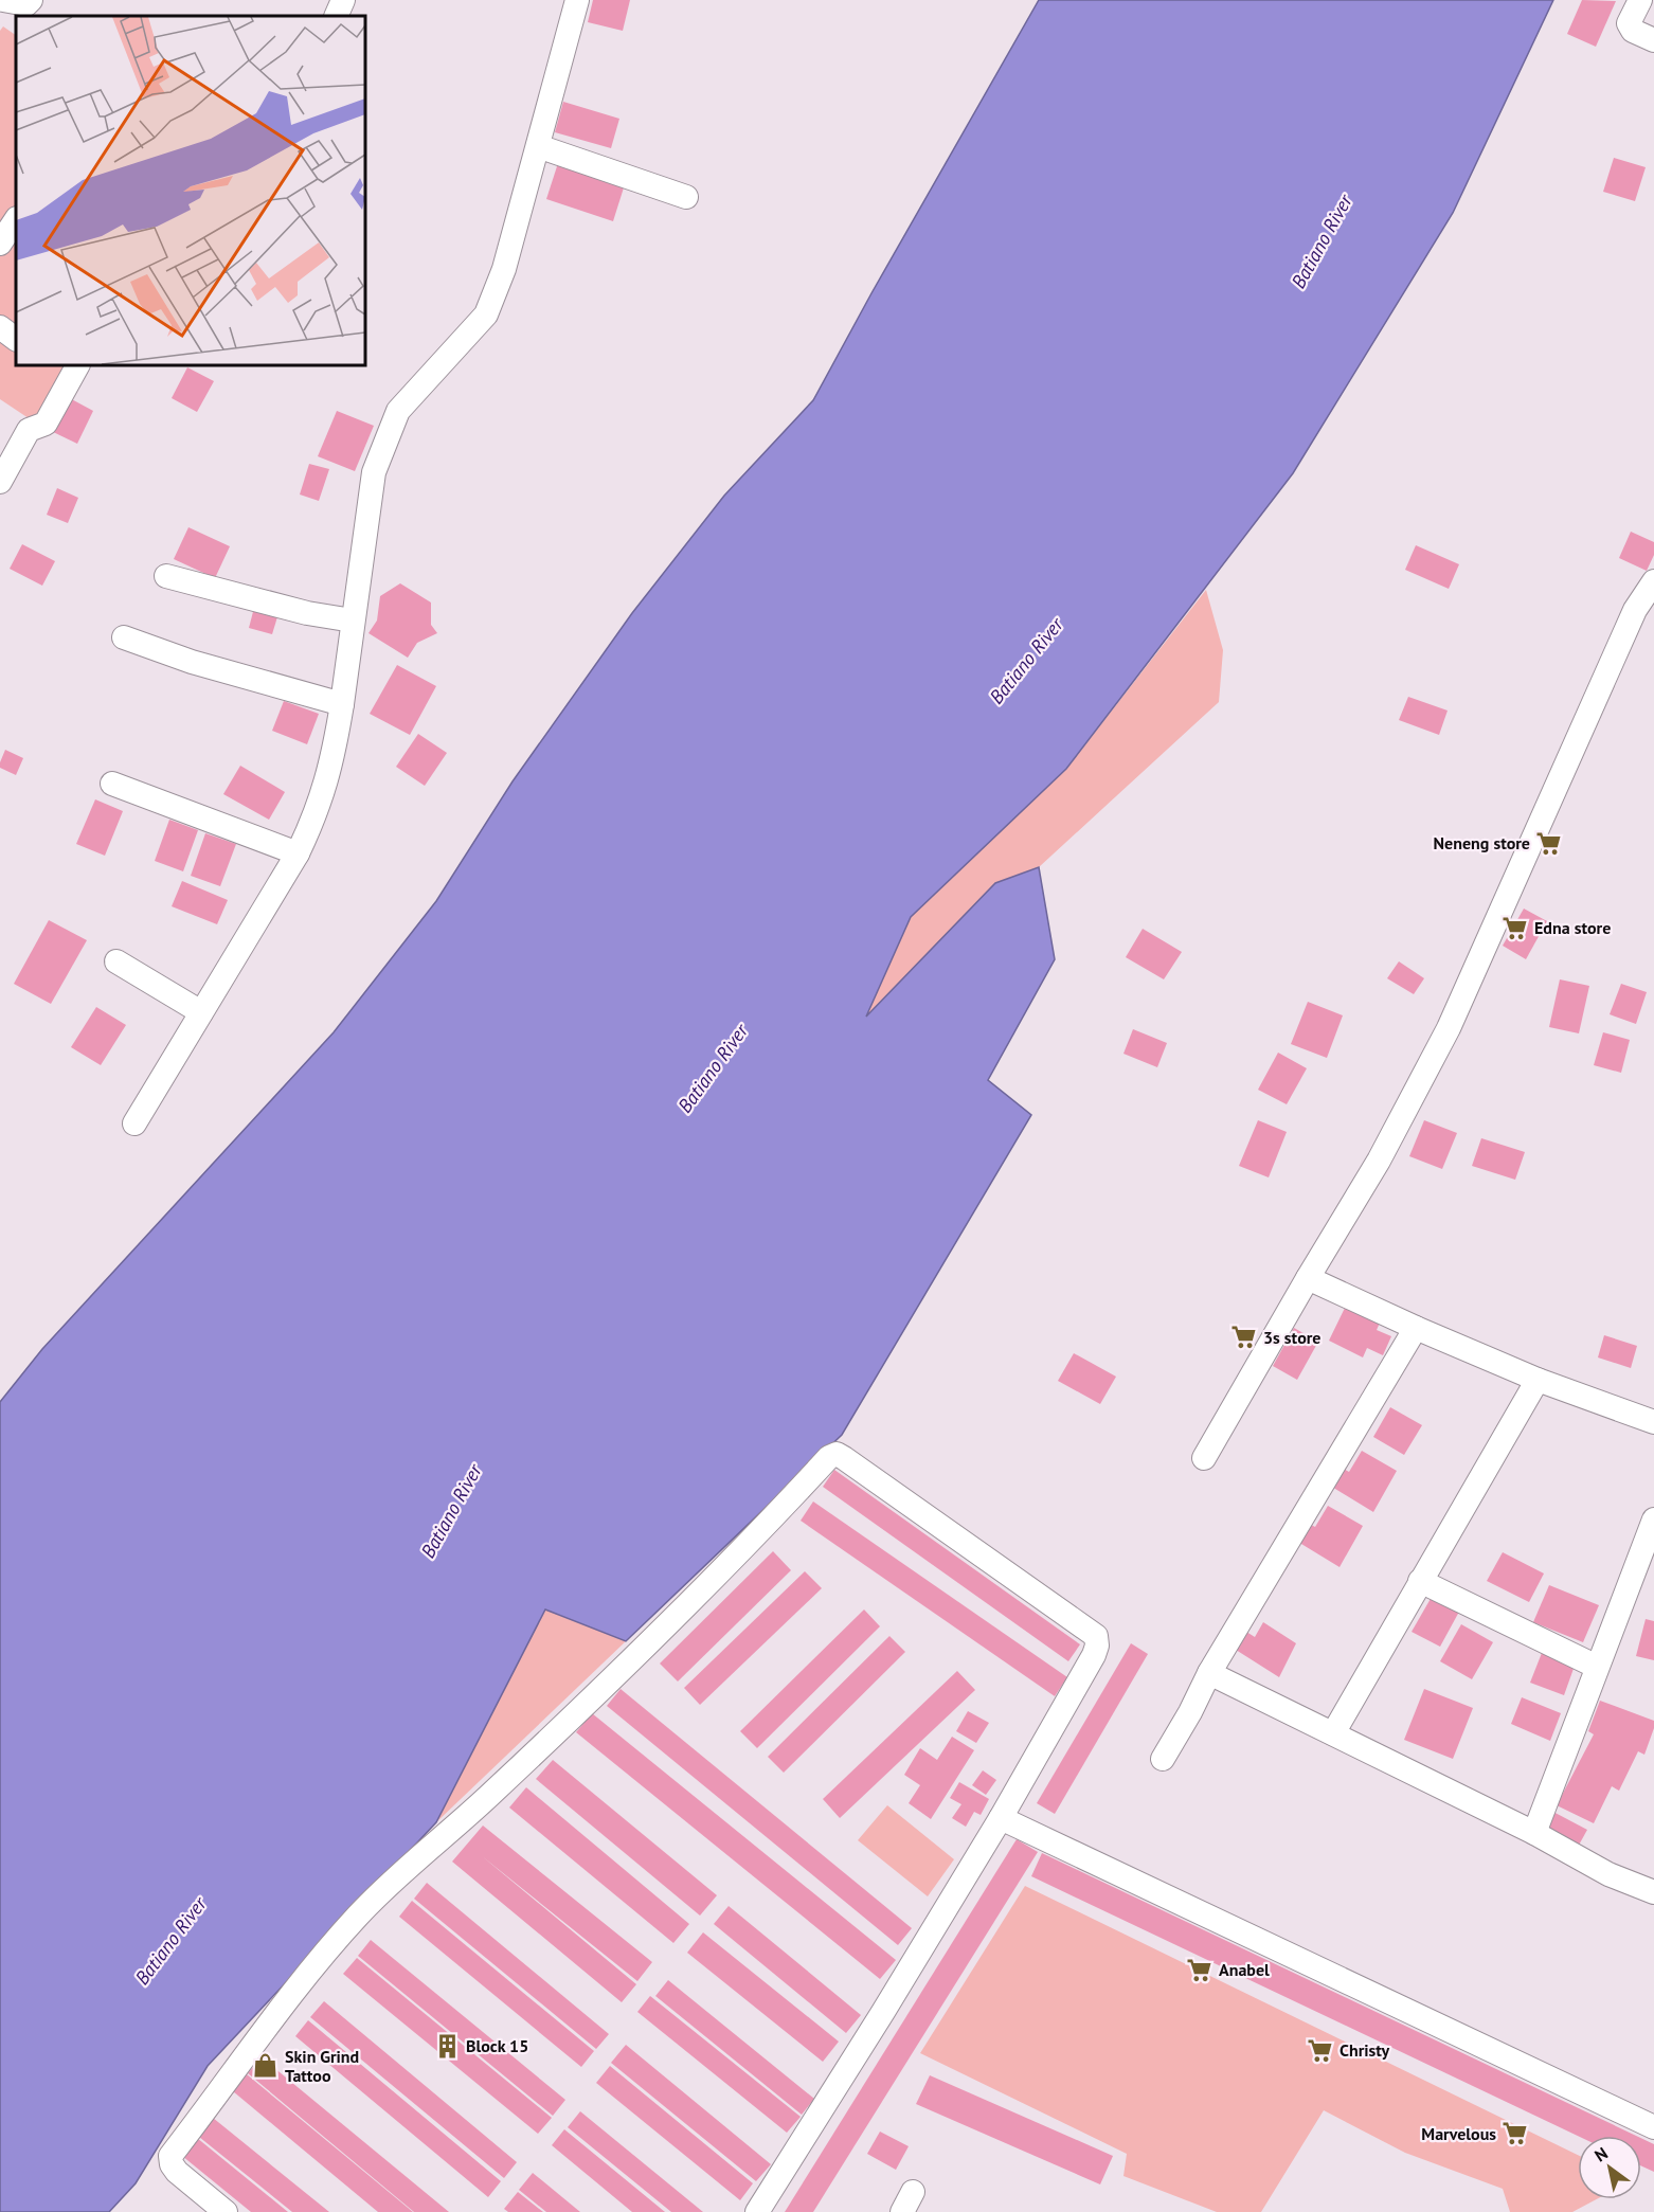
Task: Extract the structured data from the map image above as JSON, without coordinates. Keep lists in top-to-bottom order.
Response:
{
  "water": ["Batiano River"],
  "places": {
    "supermarket": [
      "Neneng store",
      "Edna store",
      "3s store",
      "Anabel",
      "Christy",
      "Marvelous"
    ],
    "building": ["Block 15"],
    "shop": ["Skin Grind Tattoo"]
  },
  "north": "top left"
}
